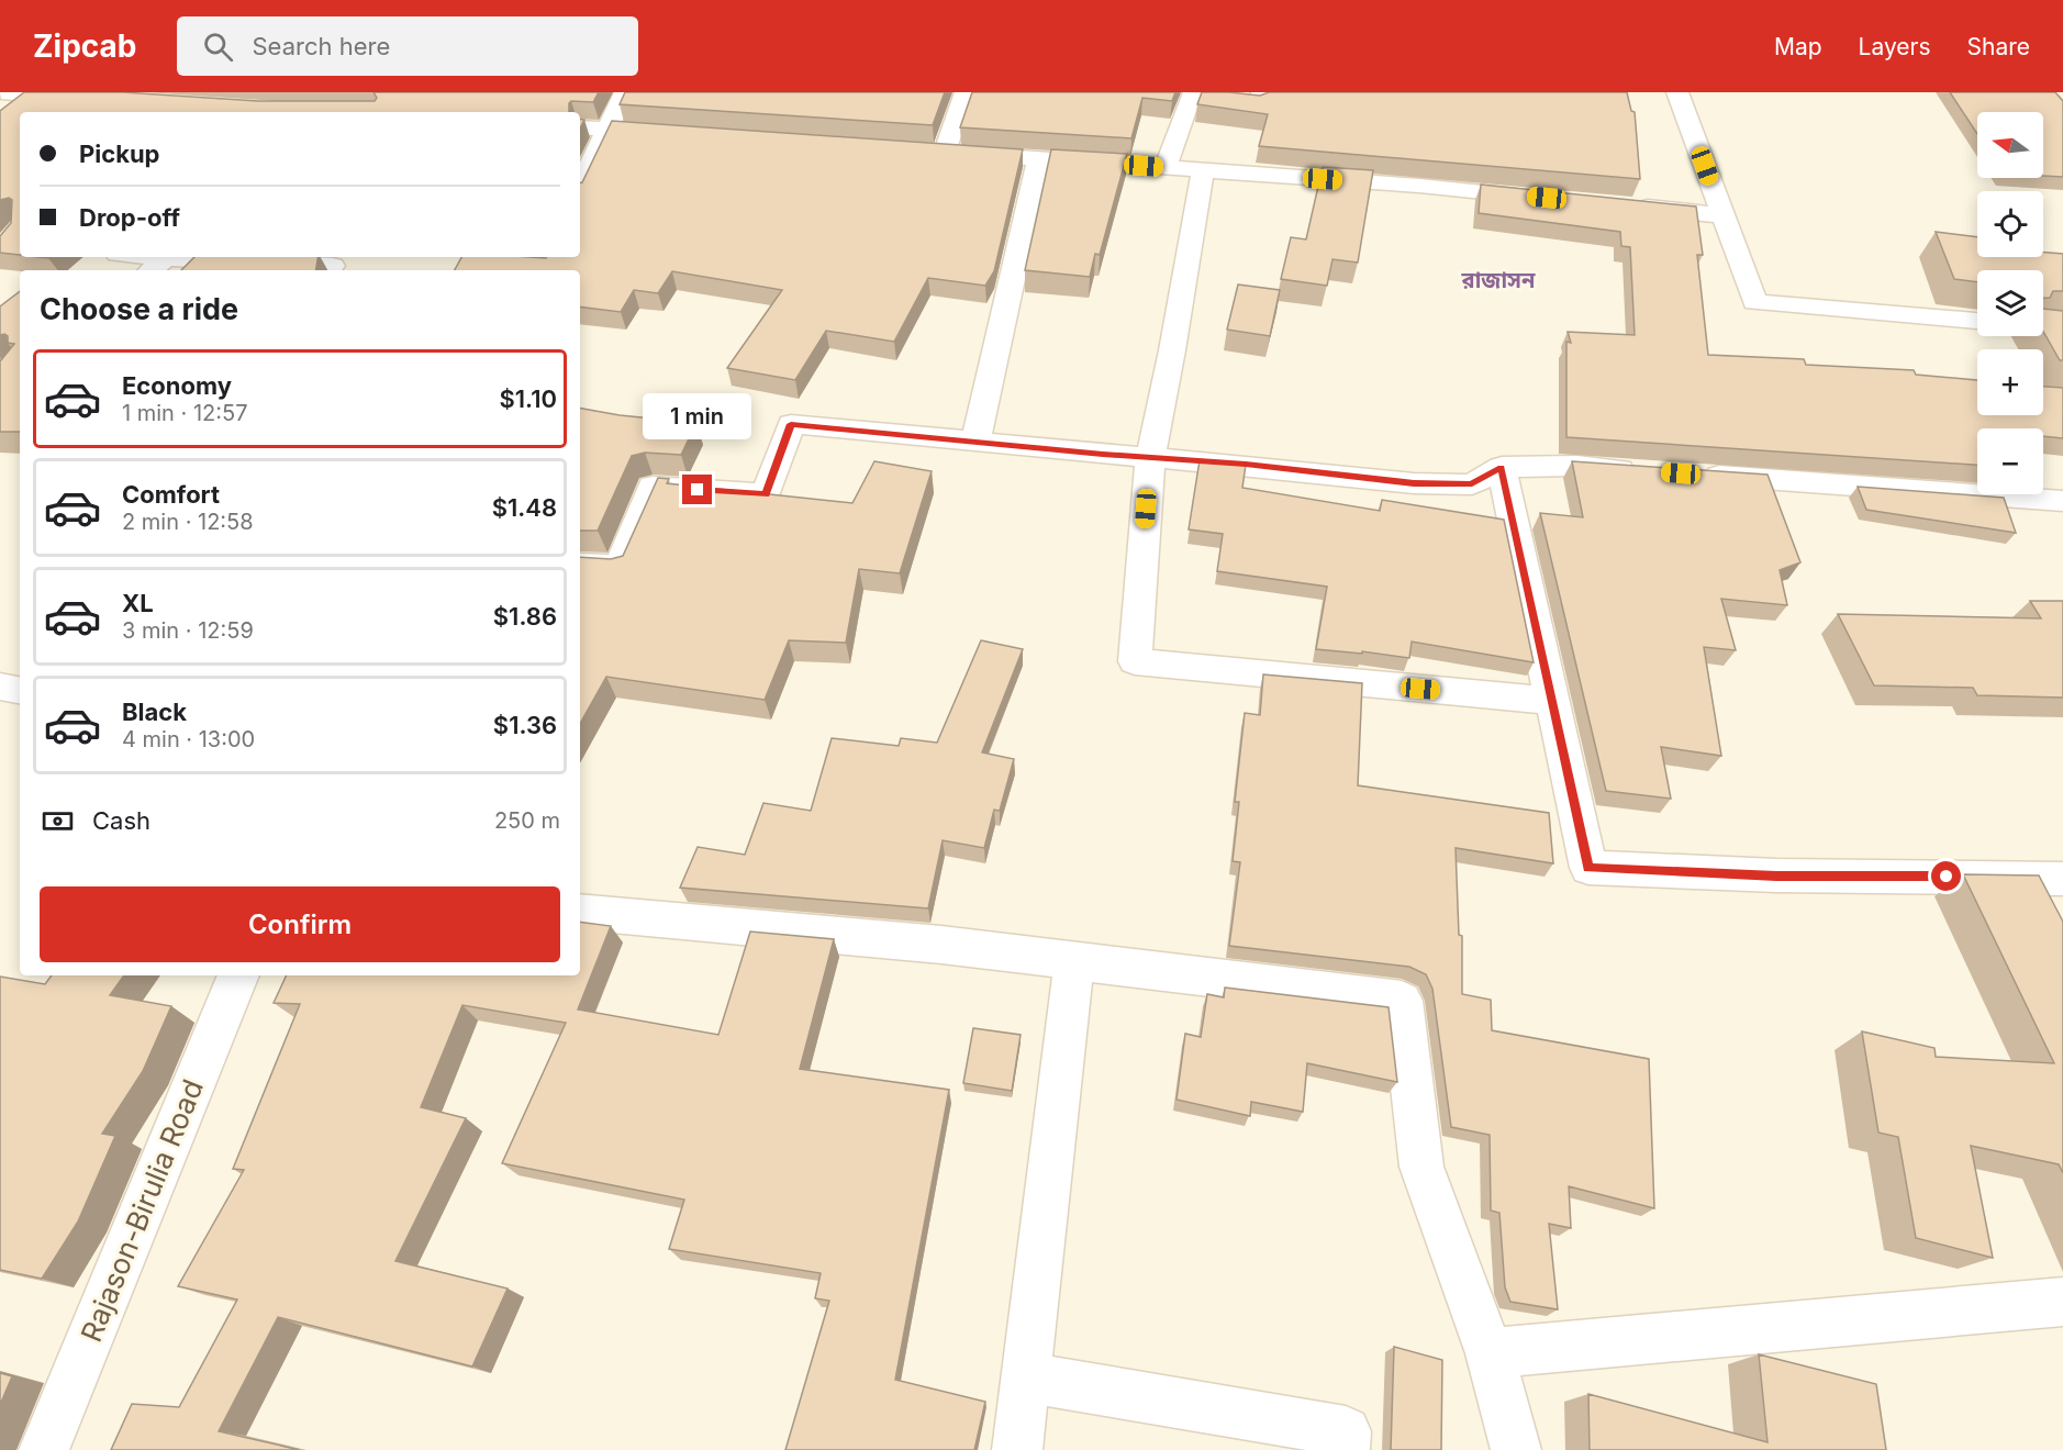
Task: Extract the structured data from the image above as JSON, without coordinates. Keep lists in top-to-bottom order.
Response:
{
  "streets": {
    "street": ["Rajason-Birulia Road"]
  },
  "districts": ["রাজাসন"],
  "north": "left",
  "page": {
    "header": "Zipcab",
    "search": "Search here",
    "nav": ["Map", "Layers", "Share"],
    "map_buttons": ["+", "−"],
    "banner": ["Pickup", "Drop-off"],
    "heading": "Choose a ride",
    "list": [
      {
        "name": "Economy",
        "note": "1 min · 12:57",
        "value": "$1.10"
      },
      {
        "name": "Comfort",
        "note": "2 min · 12:58",
        "value": "$1.48"
      },
      {
        "name": "XL",
        "note": "3 min · 12:59",
        "value": "$1.86"
      },
      {
        "name": "Black",
        "note": "4 min · 13:00",
        "value": "$1.36"
      }
    ],
    "bubble": "1 min",
    "pay": ["Cash", "250 m"],
    "buttons": "Confirm"
  }
}
